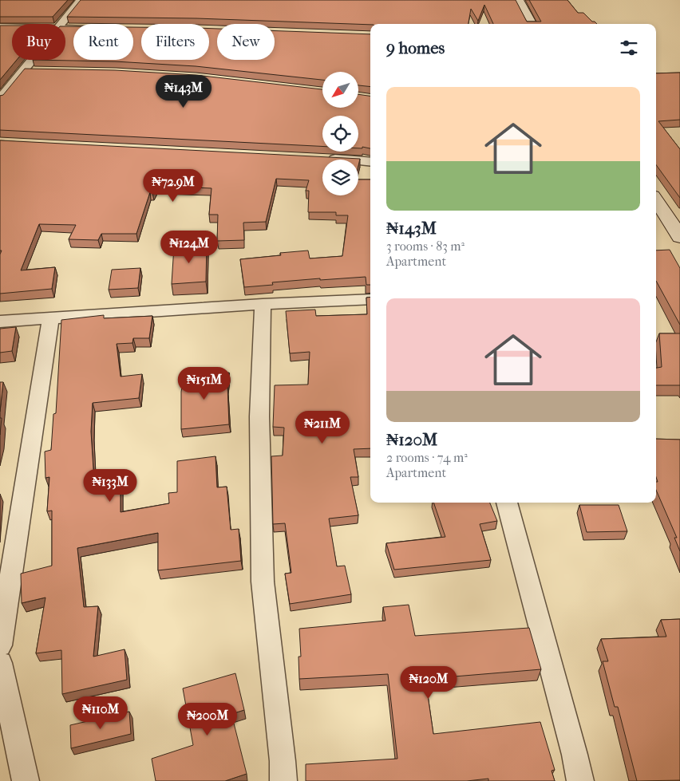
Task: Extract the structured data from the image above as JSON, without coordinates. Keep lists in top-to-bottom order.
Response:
{
  "north": "bottom left",
  "page": {
    "chip": [
      "Buy",
      "Rent",
      "Filters",
      "New"
    ],
    "heading": "9 homes",
    "list": [
      {
        "name": "₦143M",
        "note": "3 rooms · 83 m² · Apartment"
      },
      {
        "name": "₦120M",
        "note": "2 rooms · 74 m² · Apartment"
      }
    ],
    "price": [
      "₦143M",
      "₦72.9M",
      "₦124M",
      "₦151M",
      "₦211M",
      "₦133M",
      "₦120M",
      "₦110M",
      "₦200M"
    ]
  }
}
